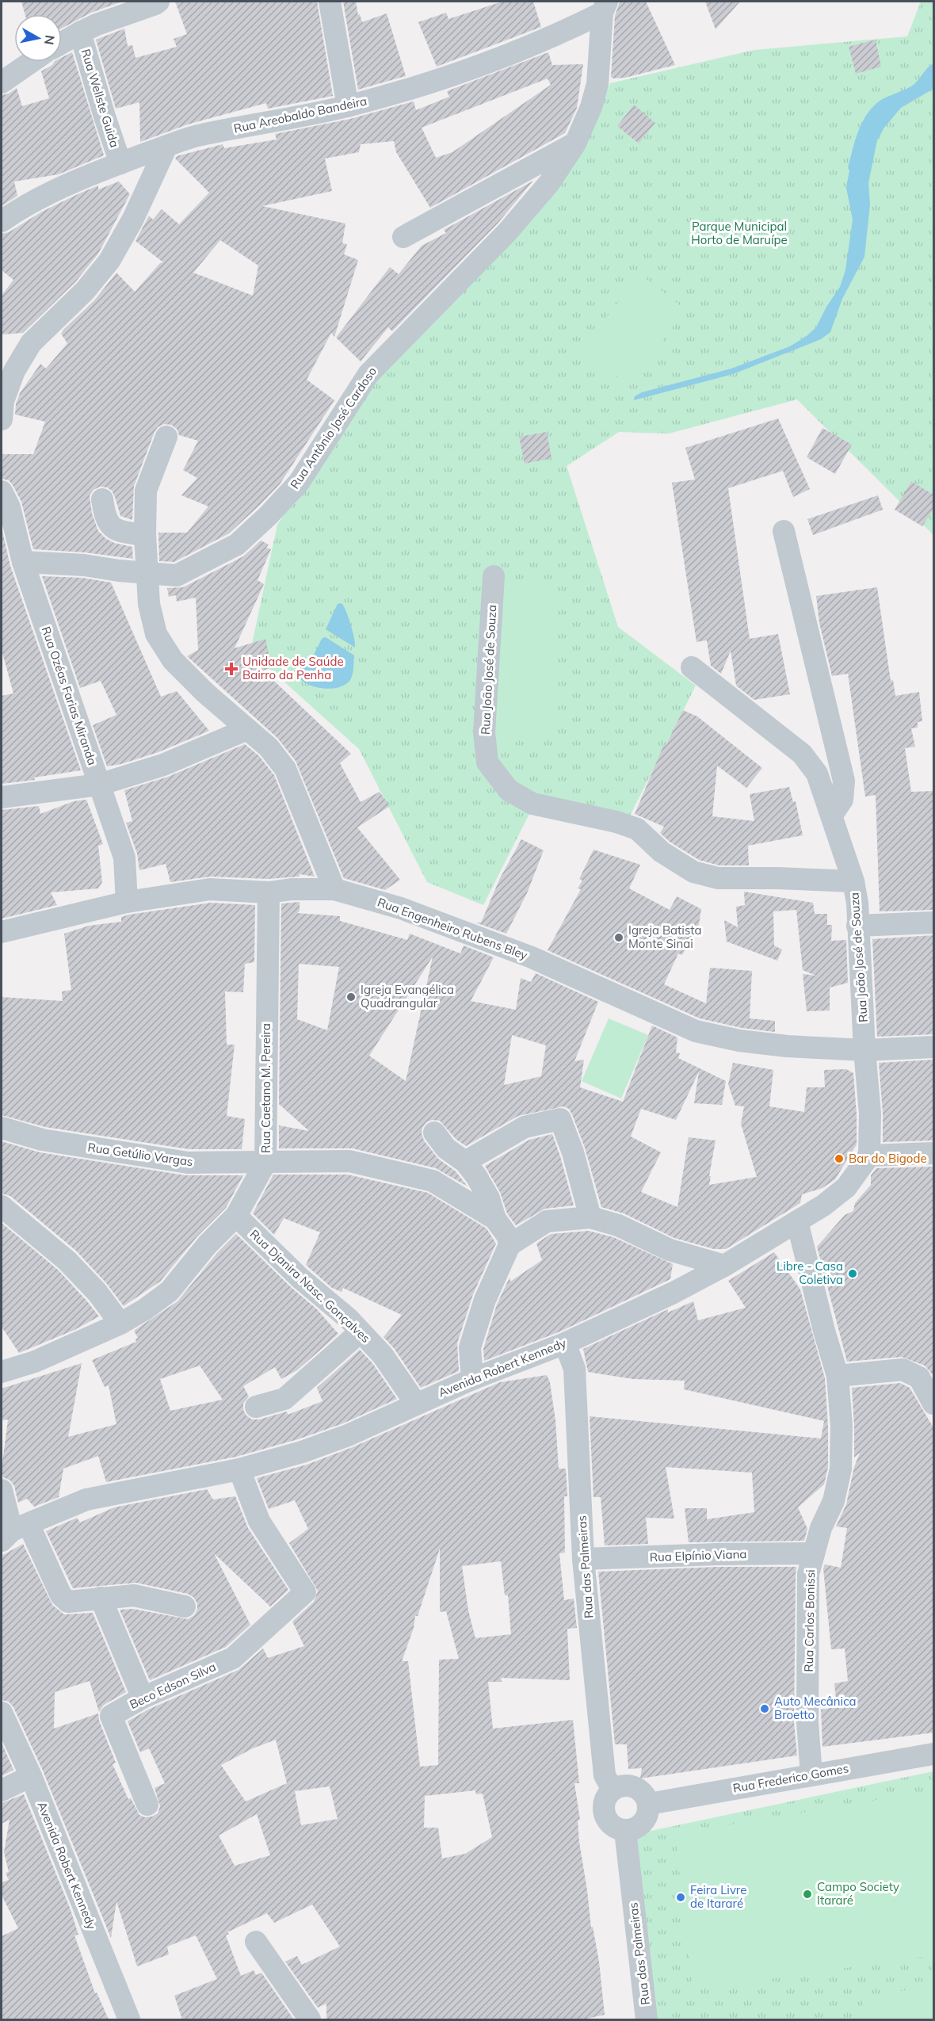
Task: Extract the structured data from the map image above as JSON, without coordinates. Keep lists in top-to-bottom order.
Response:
{
  "streets": {
    "street": [
      "Rua Wellste Guida",
      "Rua Areobaldo Bandeira",
      "Rua Antônio José Cardoso",
      "Rua João José de Souza",
      "Rua Ozéas Farias Miranda",
      "Rua Engenheiro Rubens Bley",
      "Rua Caetano M. Pereira",
      "Rua Getúlio Vargas",
      "Rua Djanira Nasc. Gonçalves",
      "Avenida Robert Kennedy",
      "Rua Elpínio Viana",
      "Rua das Palmeiras",
      "Rua Carlos Bonissi",
      "Beco Edson Silva",
      "Rua Frederico Gomes"
    ]
  },
  "crossings": [
    ["Rua Wellste Guida", "Rua Areobaldo Bandeira"],
    ["Rua Areobaldo Bandeira", "Rua Antônio José Cardoso"],
    ["Rua Antônio José Cardoso", "Rua Ozéas Farias Miranda"],
    ["Rua João José de Souza", "Rua Engenheiro Rubens Bley"],
    ["Rua Ozéas Farias Miranda", "Rua Engenheiro Rubens Bley"],
    ["Rua Engenheiro Rubens Bley", "Rua Caetano M. Pereira"],
    ["Rua Caetano M. Pereira", "Rua Getúlio Vargas"],
    ["Rua Caetano M. Pereira", "Rua Djanira Nasc. Gonçalves"],
    ["Rua Djanira Nasc. Gonçalves", "Avenida Robert Kennedy"],
    ["Avenida Robert Kennedy", "Rua das Palmeiras"],
    ["Avenida Robert Kennedy", "Rua Carlos Bonissi"],
    ["Avenida Robert Kennedy", "Beco Edson Silva"],
    ["Rua Elpínio Viana", "Rua das Palmeiras"],
    ["Rua Elpínio Viana", "Rua Carlos Bonissi"],
    ["Rua das Palmeiras", "Rua Frederico Gomes"],
    ["Rua Carlos Bonissi", "Rua Frederico Gomes"]
  ],
  "parks": ["Parque Municipal Horto de Maruípe"],
  "places": {
    "health": ["Unidade de Saúde Bairro da Penha"],
    "other": [
      "Igreja Batista Monte Sinai",
      "Igreja Evangélica Quadrangular",
      "Bar do Bigode",
      "Libre - Casa Coletiva",
      "Auto Mecânica Broetto",
      "Campo Society Itararé",
      "Feira Livre de Itararé"
    ]
  },
  "north": "right"
}
